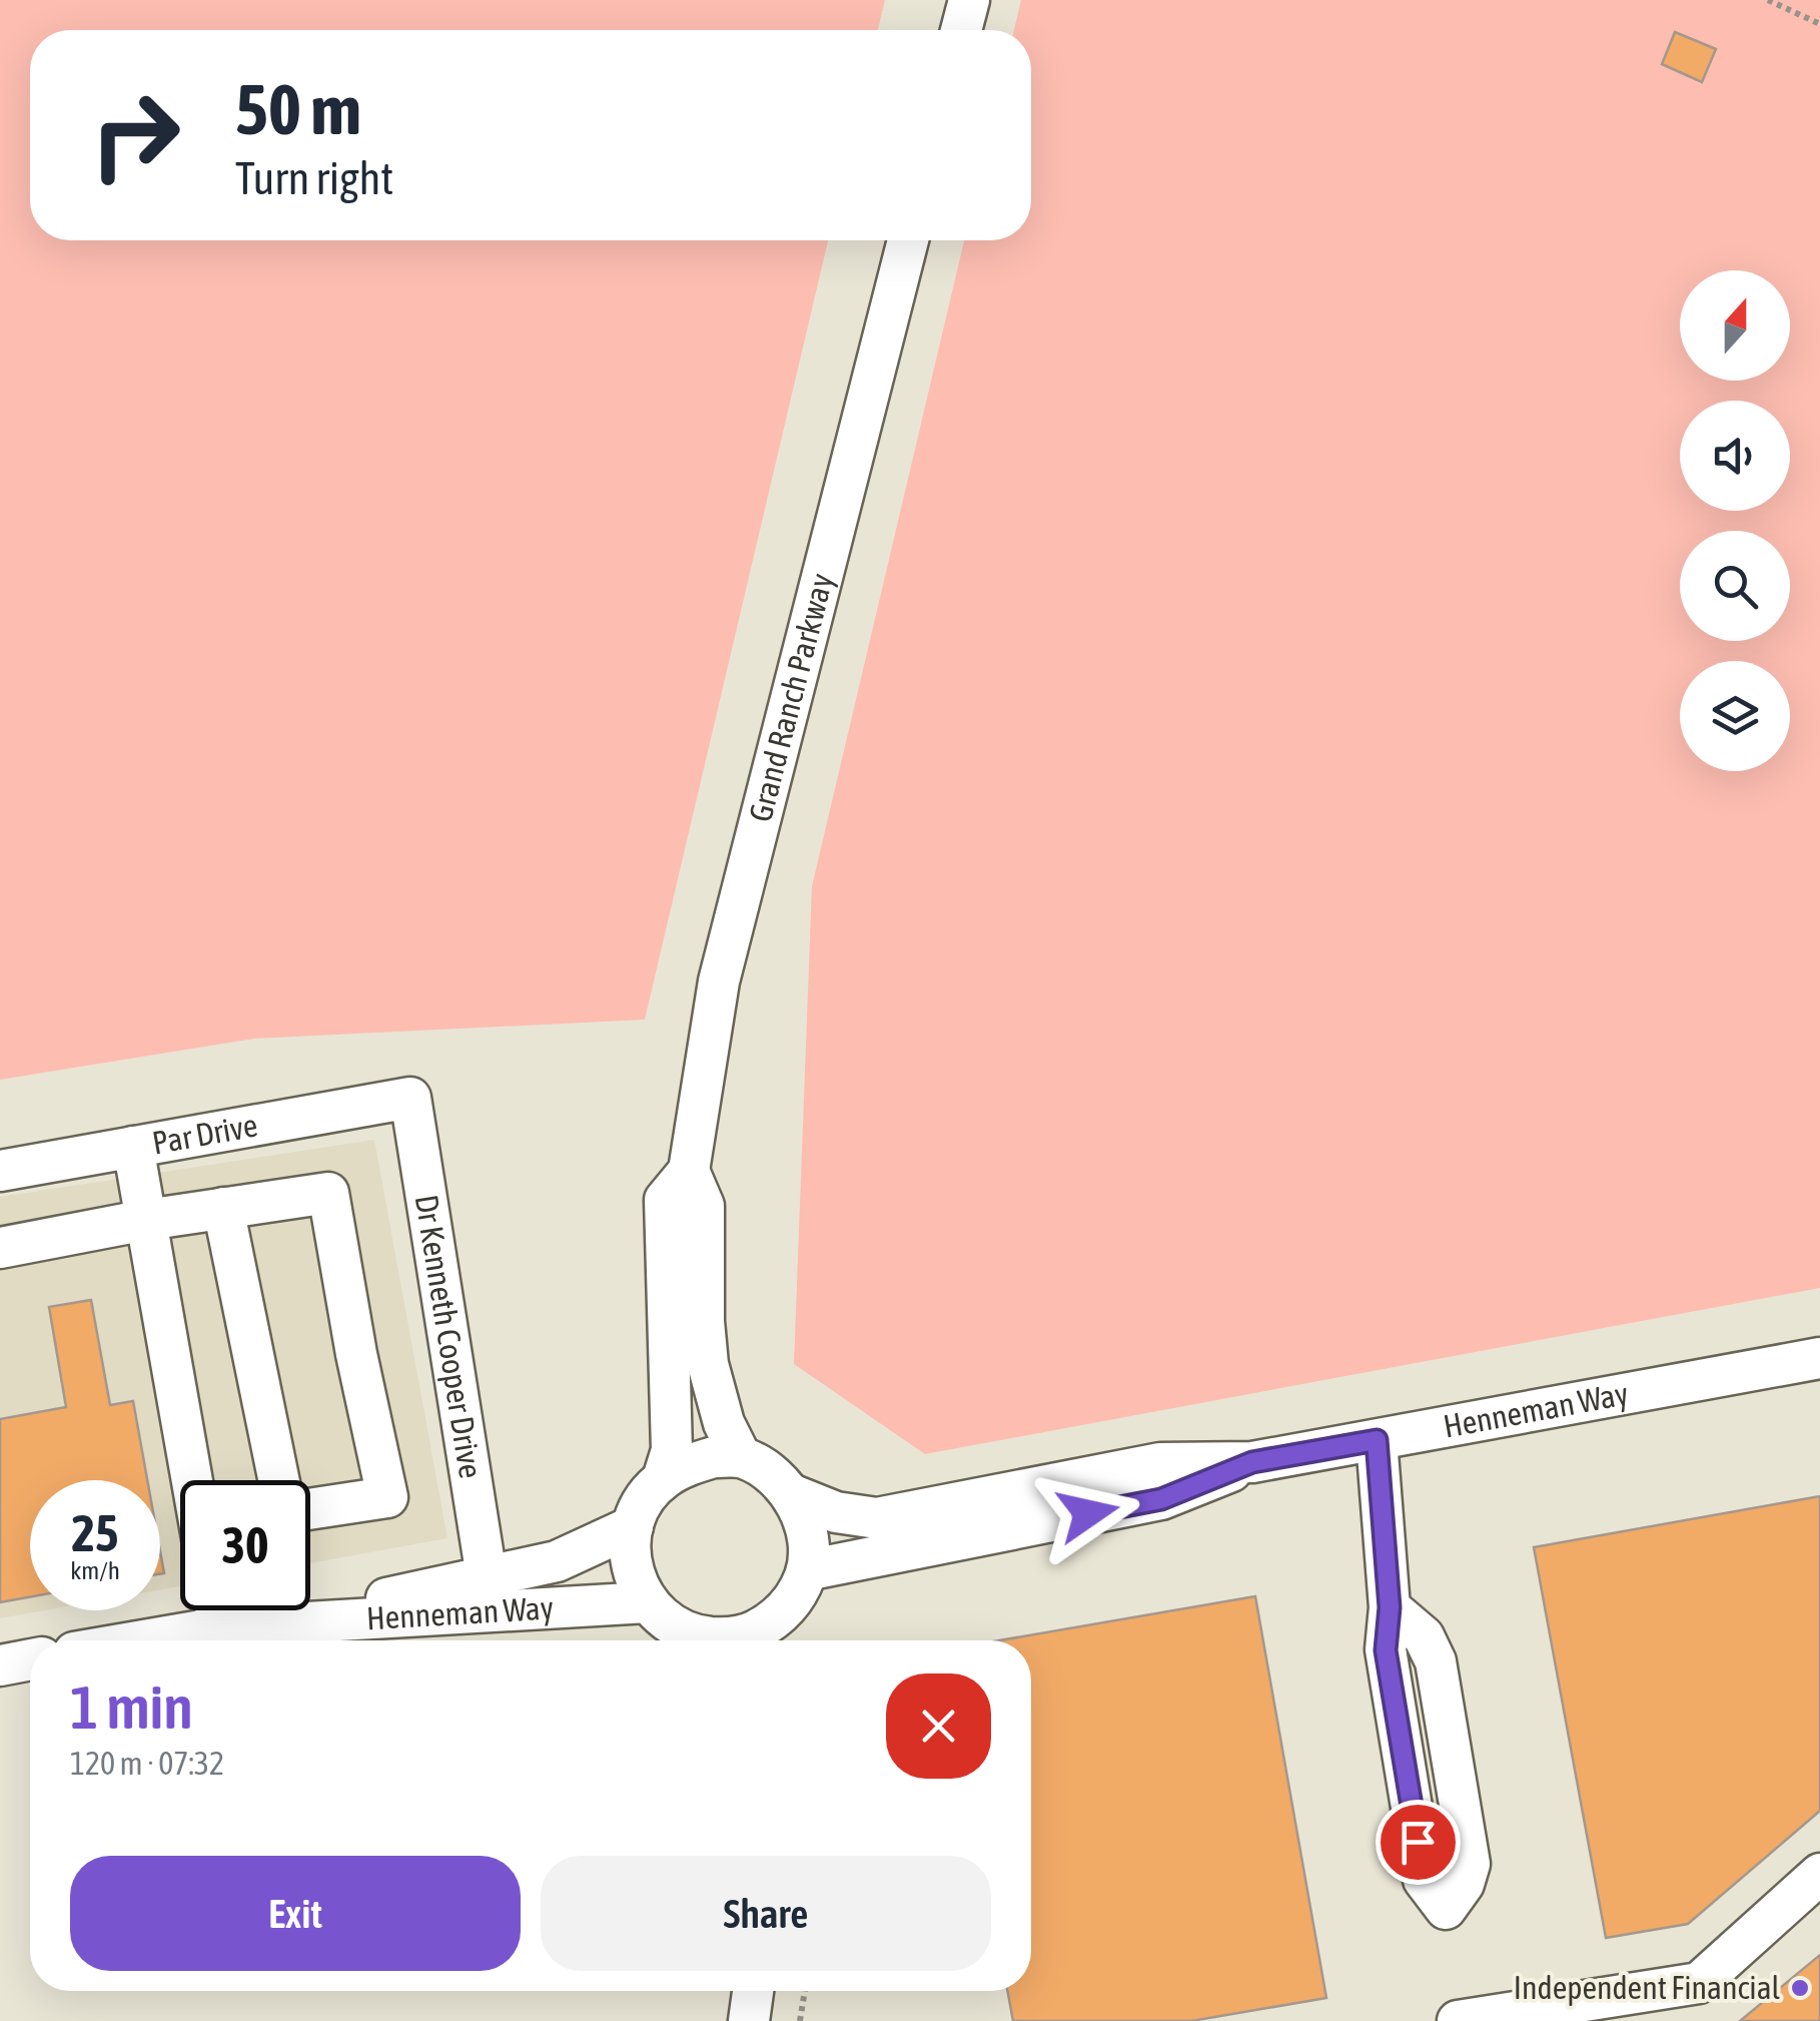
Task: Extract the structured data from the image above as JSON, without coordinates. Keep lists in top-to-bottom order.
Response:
{
  "streets": {
    "street": [
      "Grand Ranch Parkway",
      "Par Drive",
      "Dr Kenneth Cooper Drive",
      "Henneman Way"
    ]
  },
  "crossings": [
    ["Par Drive", "Dr Kenneth Cooper Drive"],
    ["Dr Kenneth Cooper Drive", "Henneman Way"]
  ],
  "places": ["Independent Financial"],
  "north": "top",
  "page": {
    "turn": ["50 m", "Turn right"],
    "speed": "25 km/h",
    "limit": "30",
    "heading": ["1 min", "120 m · 07:32"],
    "buttons": ["Exit", "Share"]
  }
}
